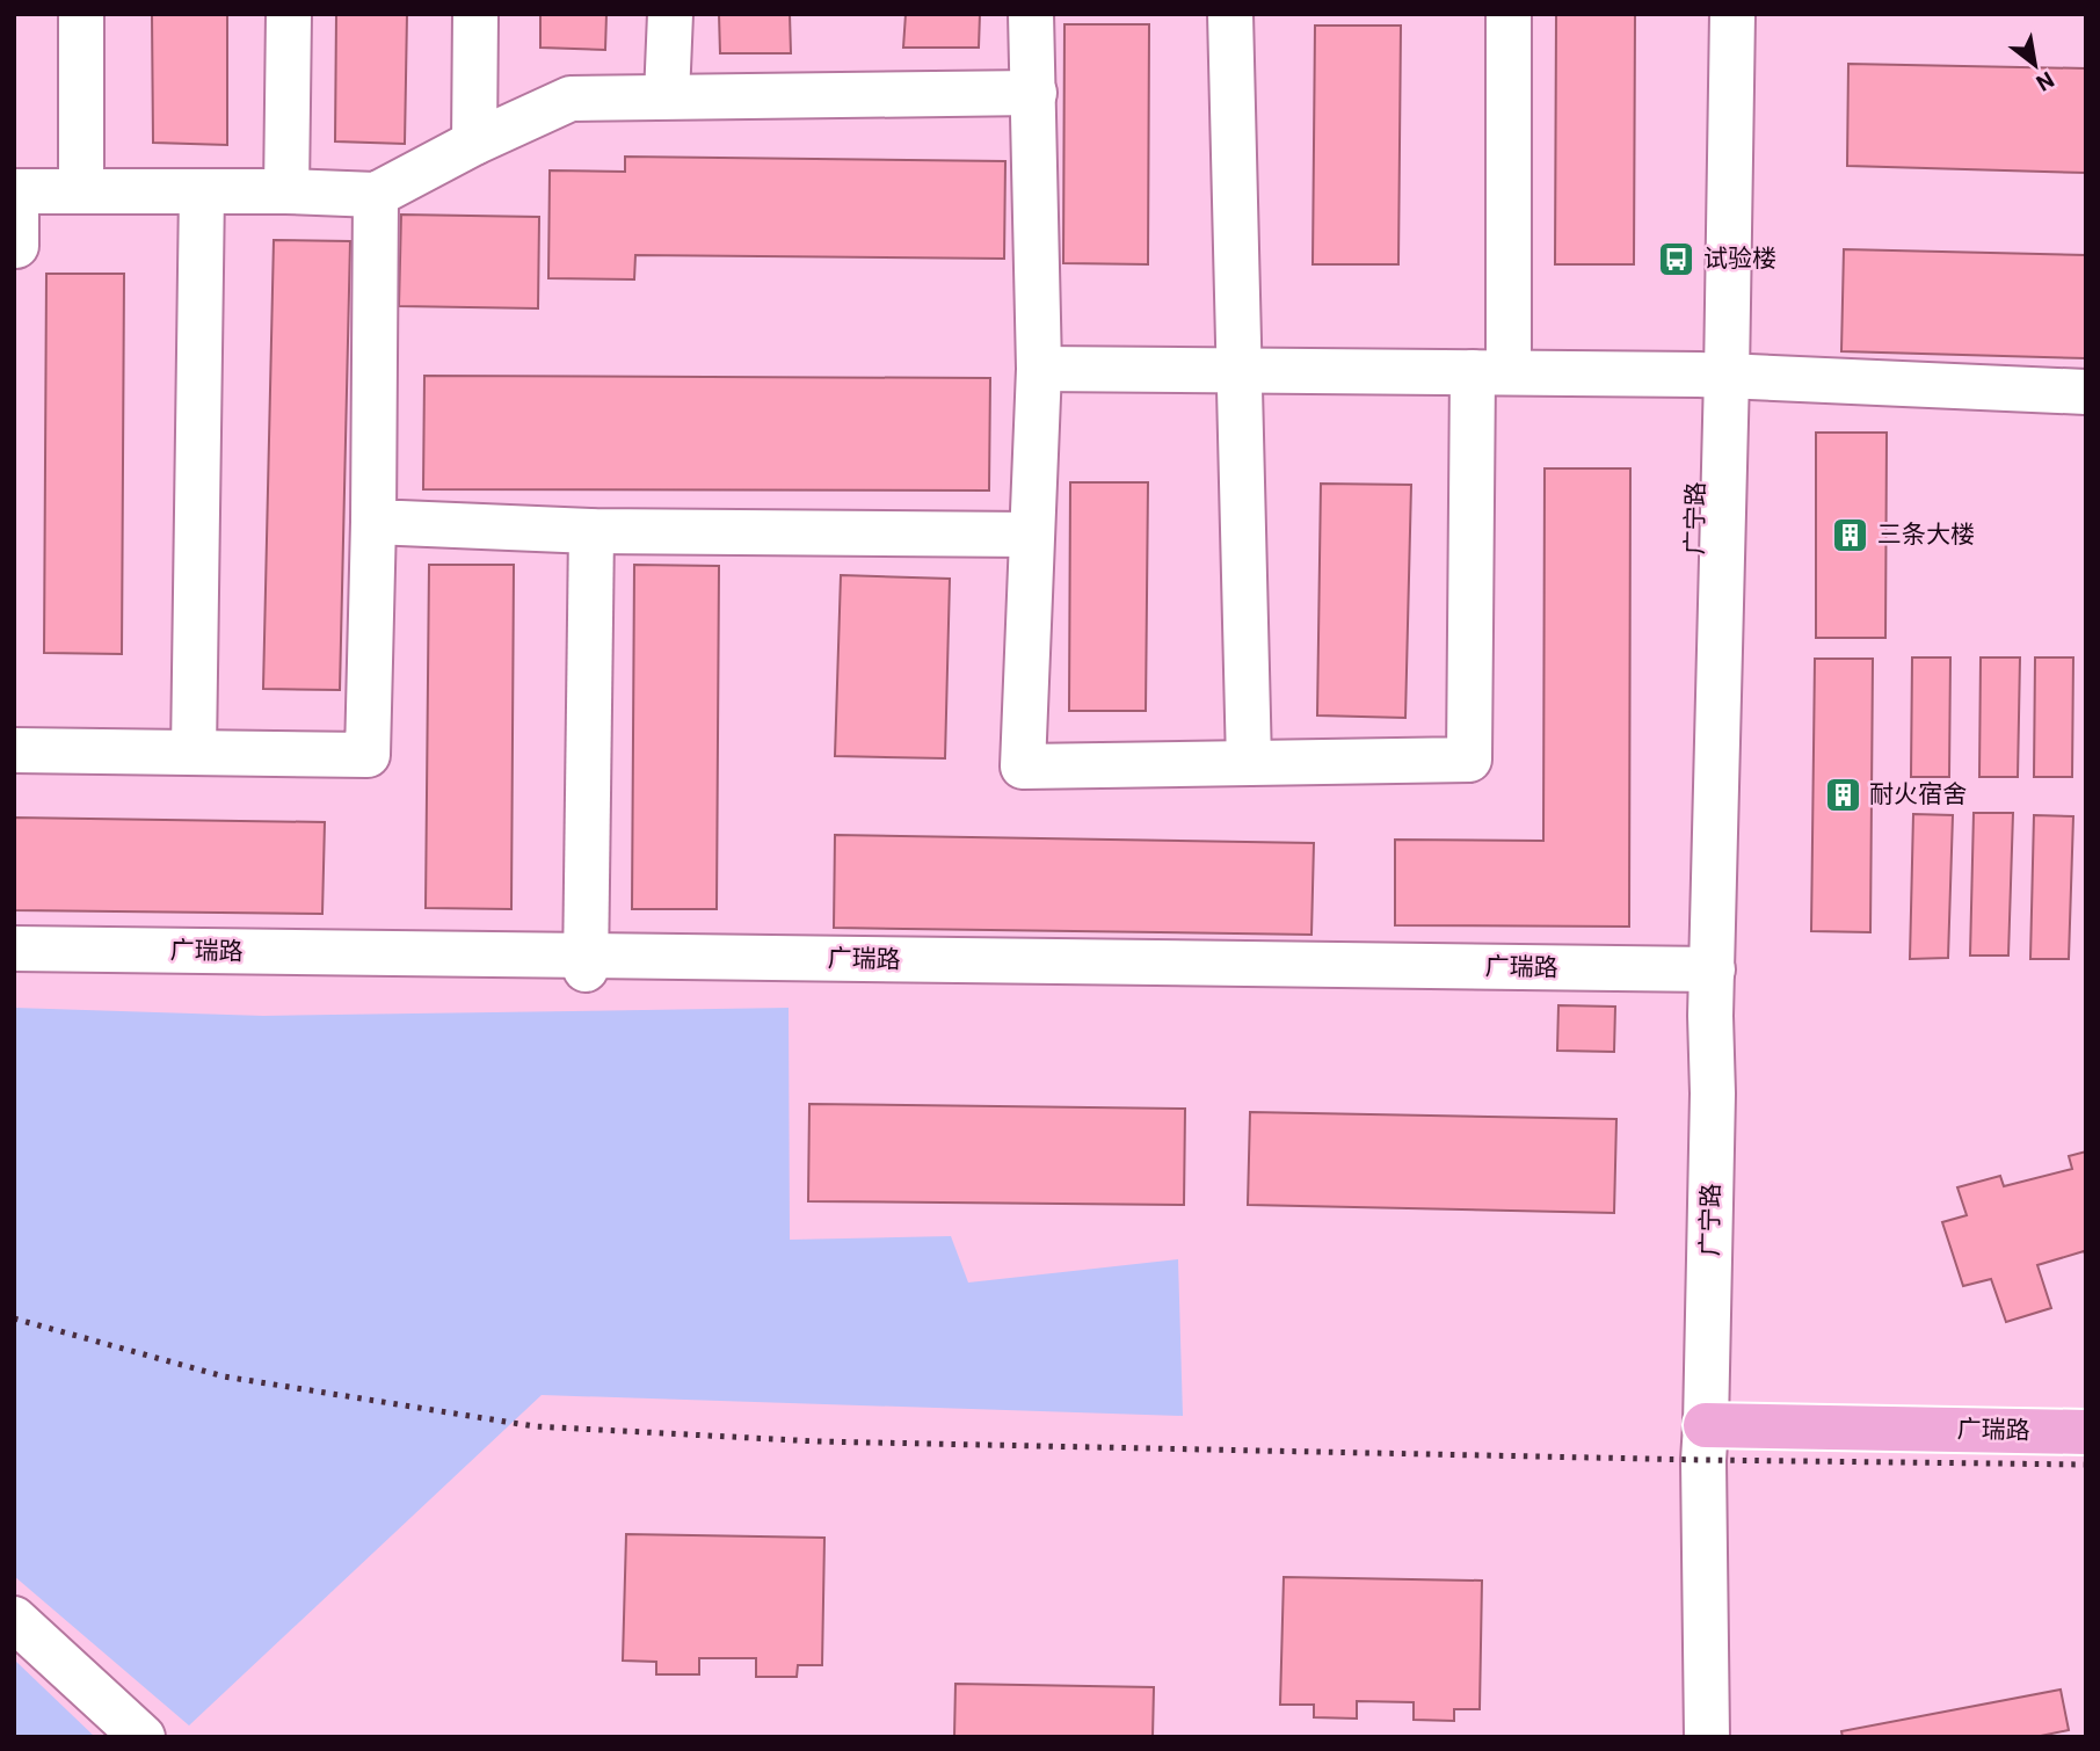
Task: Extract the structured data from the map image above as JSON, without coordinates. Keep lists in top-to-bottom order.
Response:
{
  "streets": {
    "main road": ["广瑞路"],
    "street": ["广宁路"]
  },
  "crossings": [
    ["广宁路", "广瑞路"]
  ],
  "places": {
    "bus stop": ["试验楼"],
    "building": ["三条大楼", "耐火宿舍"]
  },
  "north": "bottom right"
}
